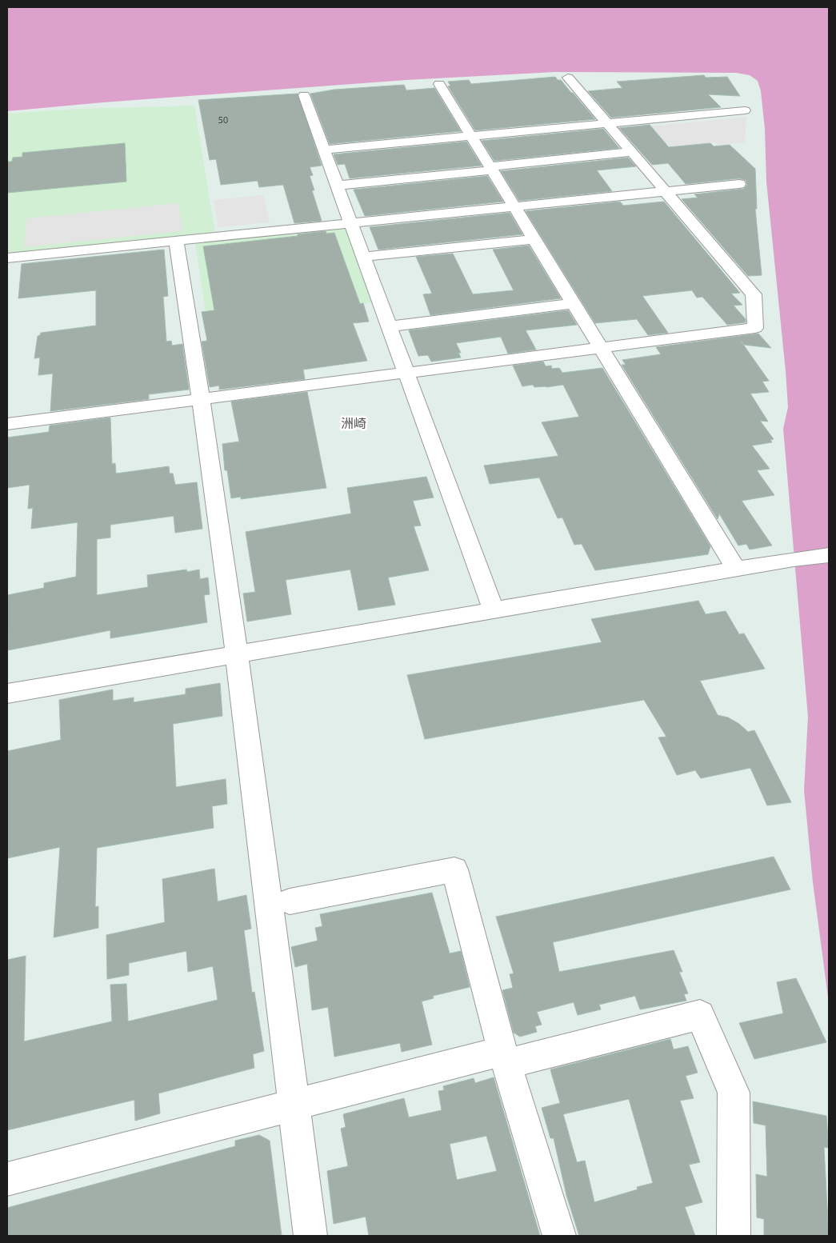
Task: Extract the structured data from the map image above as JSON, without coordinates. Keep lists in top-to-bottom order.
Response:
{
  "districts": ["洲崎"],
  "house_numbers": ["50"]
}
